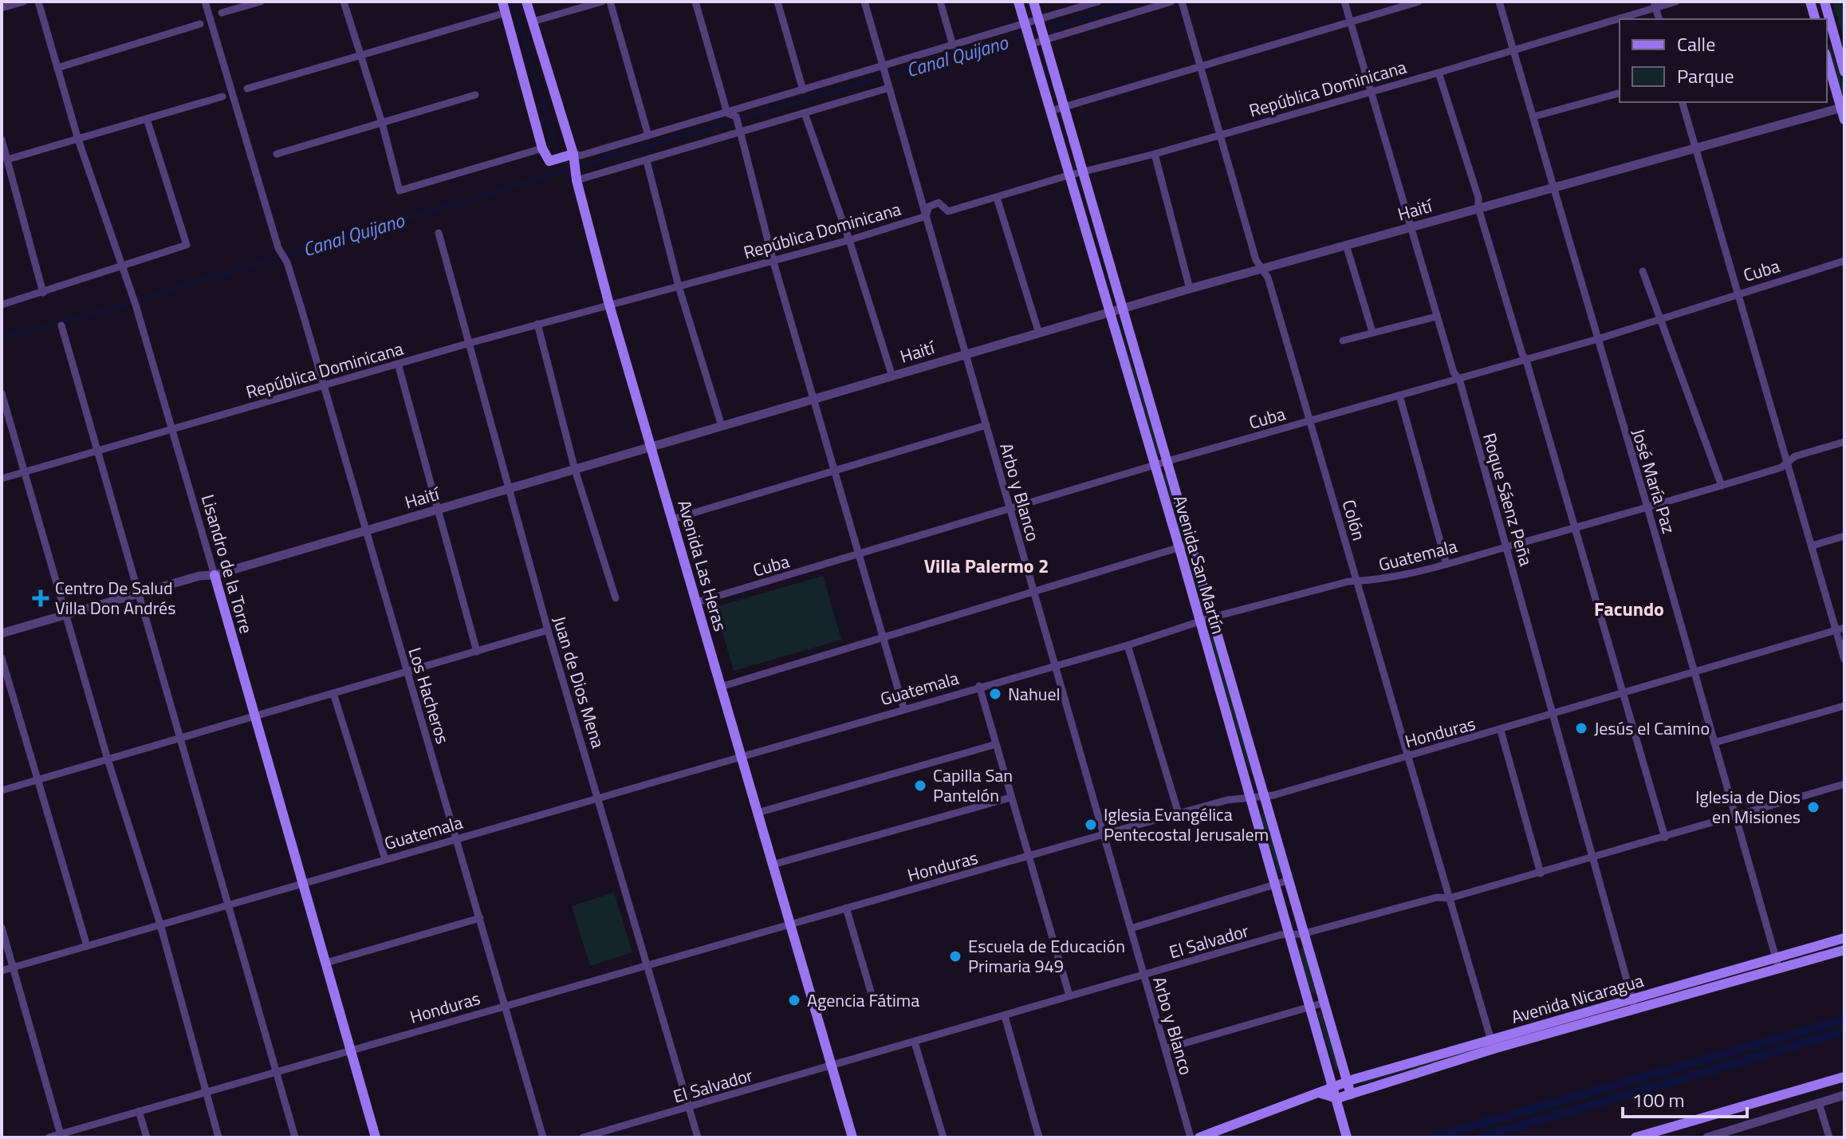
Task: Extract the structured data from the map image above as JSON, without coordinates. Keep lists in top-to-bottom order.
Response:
{
  "streets": {
    "main road": [
      "Lisandro de la Torre",
      "Avenida San Martín",
      "Avenida Las Heras",
      "Avenida Nicaragua"
    ],
    "street": [
      "República Dominicana",
      "Haití",
      "Cuba",
      "José María Paz",
      "Arbo y Blanco",
      "Roque Sáenz Peña",
      "Colón",
      "Guatemala",
      "Juan de Dios Mena",
      "Los Hacheros",
      "Honduras",
      "El Salvador"
    ]
  },
  "crossings": [
    ["República Dominicana", "José María Paz"],
    ["República Dominicana", "Arbo y Blanco"],
    ["República Dominicana", "Roque Sáenz Peña"],
    ["República Dominicana", "Colón"],
    ["República Dominicana", "Lisandro de la Torre"],
    ["República Dominicana", "Avenida San Martín"],
    ["República Dominicana", "Avenida Las Heras"],
    ["República Dominicana", "Juan de Dios Mena"],
    ["República Dominicana", "Los Hacheros"],
    ["Haití", "José María Paz"],
    ["Haití", "Arbo y Blanco"],
    ["Haití", "Roque Sáenz Peña"],
    ["Haití", "Colón"],
    ["Haití", "Lisandro de la Torre"],
    ["Haití", "Avenida San Martín"],
    ["Haití", "Avenida Las Heras"],
    ["Haití", "Juan de Dios Mena"],
    ["Haití", "Los Hacheros"],
    ["Cuba", "José María Paz"],
    ["Cuba", "Arbo y Blanco"],
    ["Cuba", "Roque Sáenz Peña"],
    ["Cuba", "Colón"],
    ["Cuba", "Avenida San Martín"],
    ["Cuba", "Avenida Las Heras"],
    ["José María Paz", "Guatemala"],
    ["José María Paz", "Honduras"],
    ["José María Paz", "El Salvador"],
    ["José María Paz", "Avenida Nicaragua"],
    ["Arbo y Blanco", "Guatemala"],
    ["Arbo y Blanco", "Honduras"],
    ["Arbo y Blanco", "El Salvador"],
    ["Roque Sáenz Peña", "Guatemala"],
    ["Roque Sáenz Peña", "Honduras"],
    ["Roque Sáenz Peña", "El Salvador"],
    ["Roque Sáenz Peña", "Avenida Nicaragua"],
    ["Colón", "Guatemala"],
    ["Colón", "Honduras"],
    ["Colón", "El Salvador"],
    ["Colón", "Avenida Nicaragua"],
    ["Guatemala", "Lisandro de la Torre"],
    ["Guatemala", "Avenida San Martín"],
    ["Guatemala", "Avenida Las Heras"],
    ["Guatemala", "Juan de Dios Mena"],
    ["Guatemala", "Los Hacheros"],
    ["Lisandro de la Torre", "Honduras"],
    ["Avenida San Martín", "Honduras"],
    ["Avenida San Martín", "El Salvador"],
    ["Avenida San Martín", "Avenida Nicaragua"],
    ["Avenida Las Heras", "Honduras"],
    ["Avenida Las Heras", "El Salvador"],
    ["Juan de Dios Mena", "Honduras"],
    ["Juan de Dios Mena", "El Salvador"],
    ["Los Hacheros", "Honduras"]
  ],
  "districts": ["Villa Palermo 2", "Facundo"],
  "water": ["Canal Quijano"],
  "places": {
    "health": ["Centro De Salud Villa Don Andrés"],
    "other": [
      "Nahuel",
      "Jesús el Camino",
      "Capilla San Pantelón",
      "Iglesia de Dios en Misiones",
      "Iglesia Evangélica Pentecostal Jerusalem",
      "Escuela de Educación Primaria 949",
      "Agencia Fátima"
    ]
  },
  "legend": ["Calle", "Parque"],
  "scale_bar": "100 m"
}
